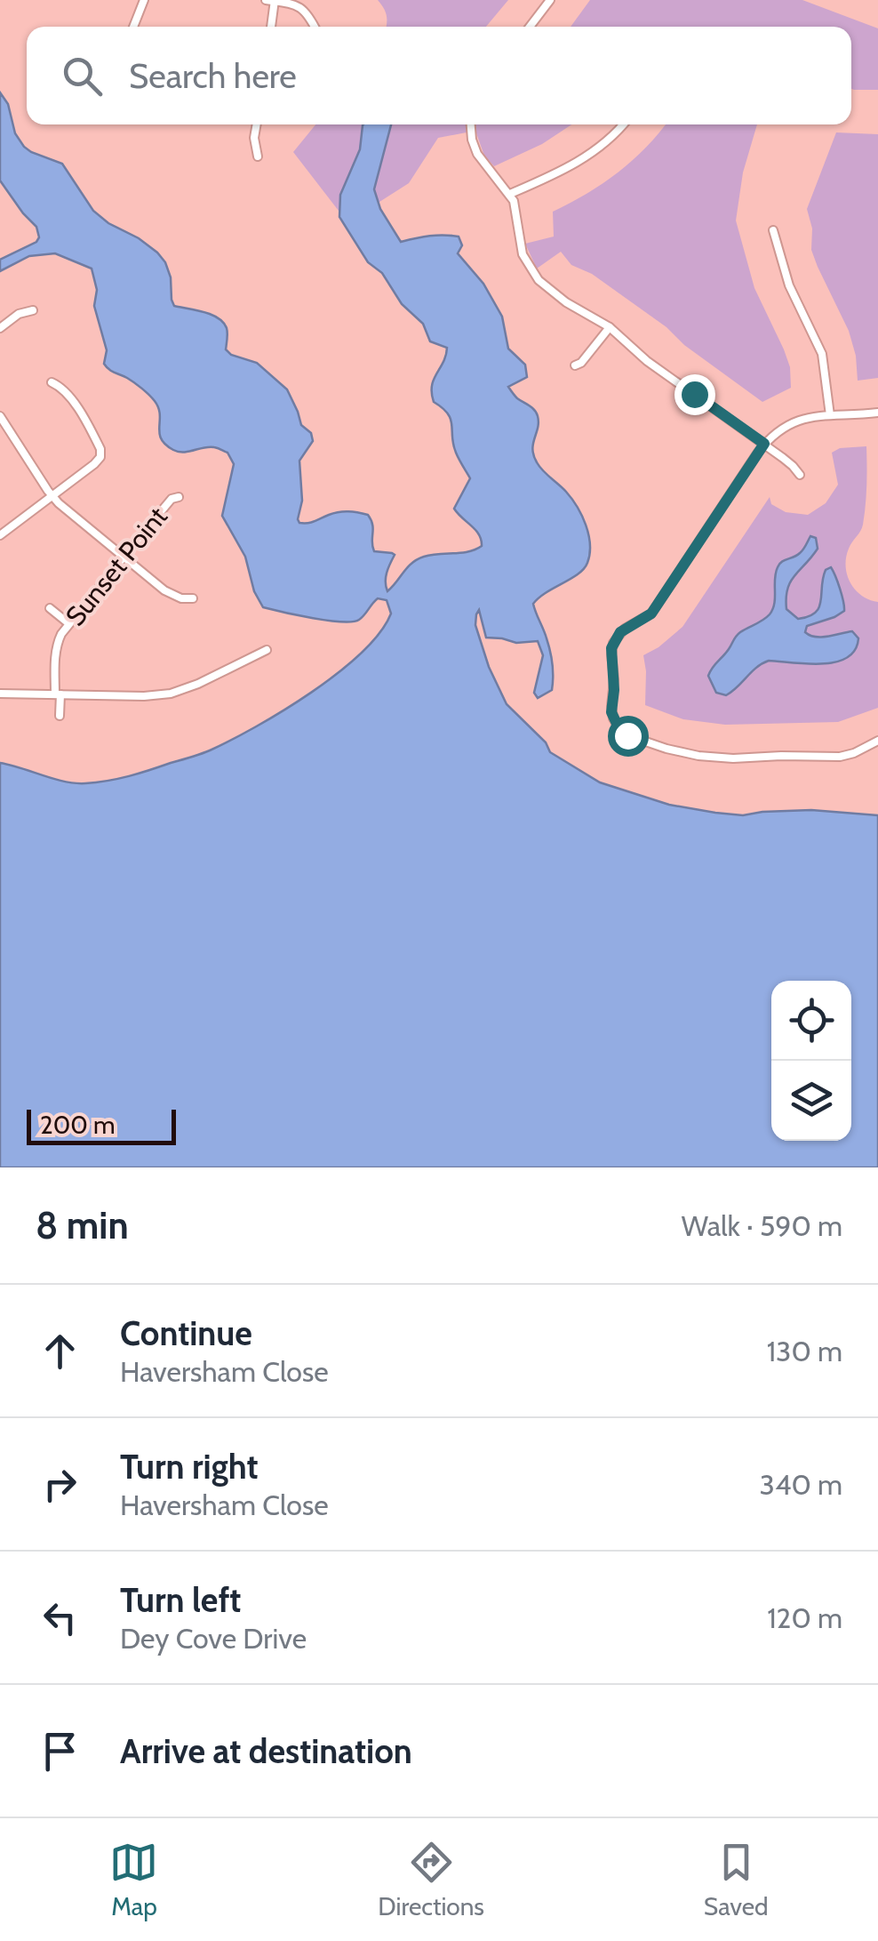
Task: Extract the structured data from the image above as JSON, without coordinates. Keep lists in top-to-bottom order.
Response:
{
  "streets": {
    "street": ["Sunset Point"]
  },
  "scale_bar": "200 m",
  "page": {
    "search": "Search here",
    "scale": "200 m",
    "heading": ["8 min", "Walk · 590 m"],
    "list": [
      ["Continue", "Haversham Close", "130 m"],
      ["Turn right", "Haversham Close", "340 m"],
      ["Turn left", "Dey Cove Drive", "120 m"],
      "Arrive at destination"
    ],
    "nav": ["Map", "Directions", "Saved"]
  }
}
